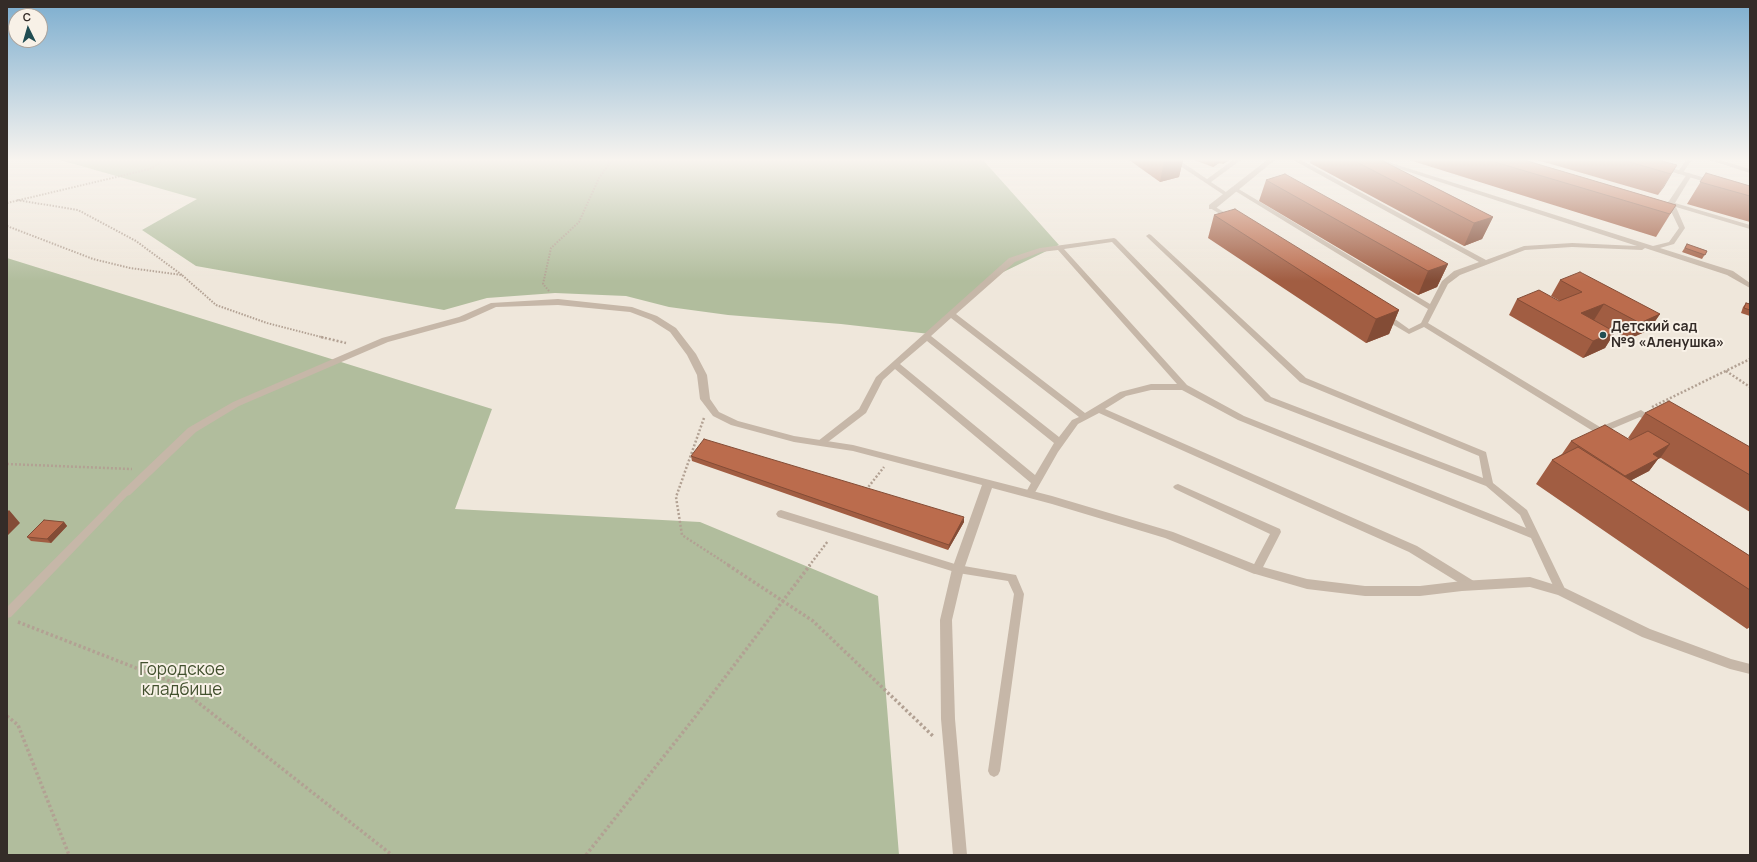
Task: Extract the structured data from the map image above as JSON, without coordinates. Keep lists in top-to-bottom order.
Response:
{
  "parks": ["Городское кладбище"],
  "places": ["Детский сад №9 «Аленушка»"],
  "north": "top"
}
